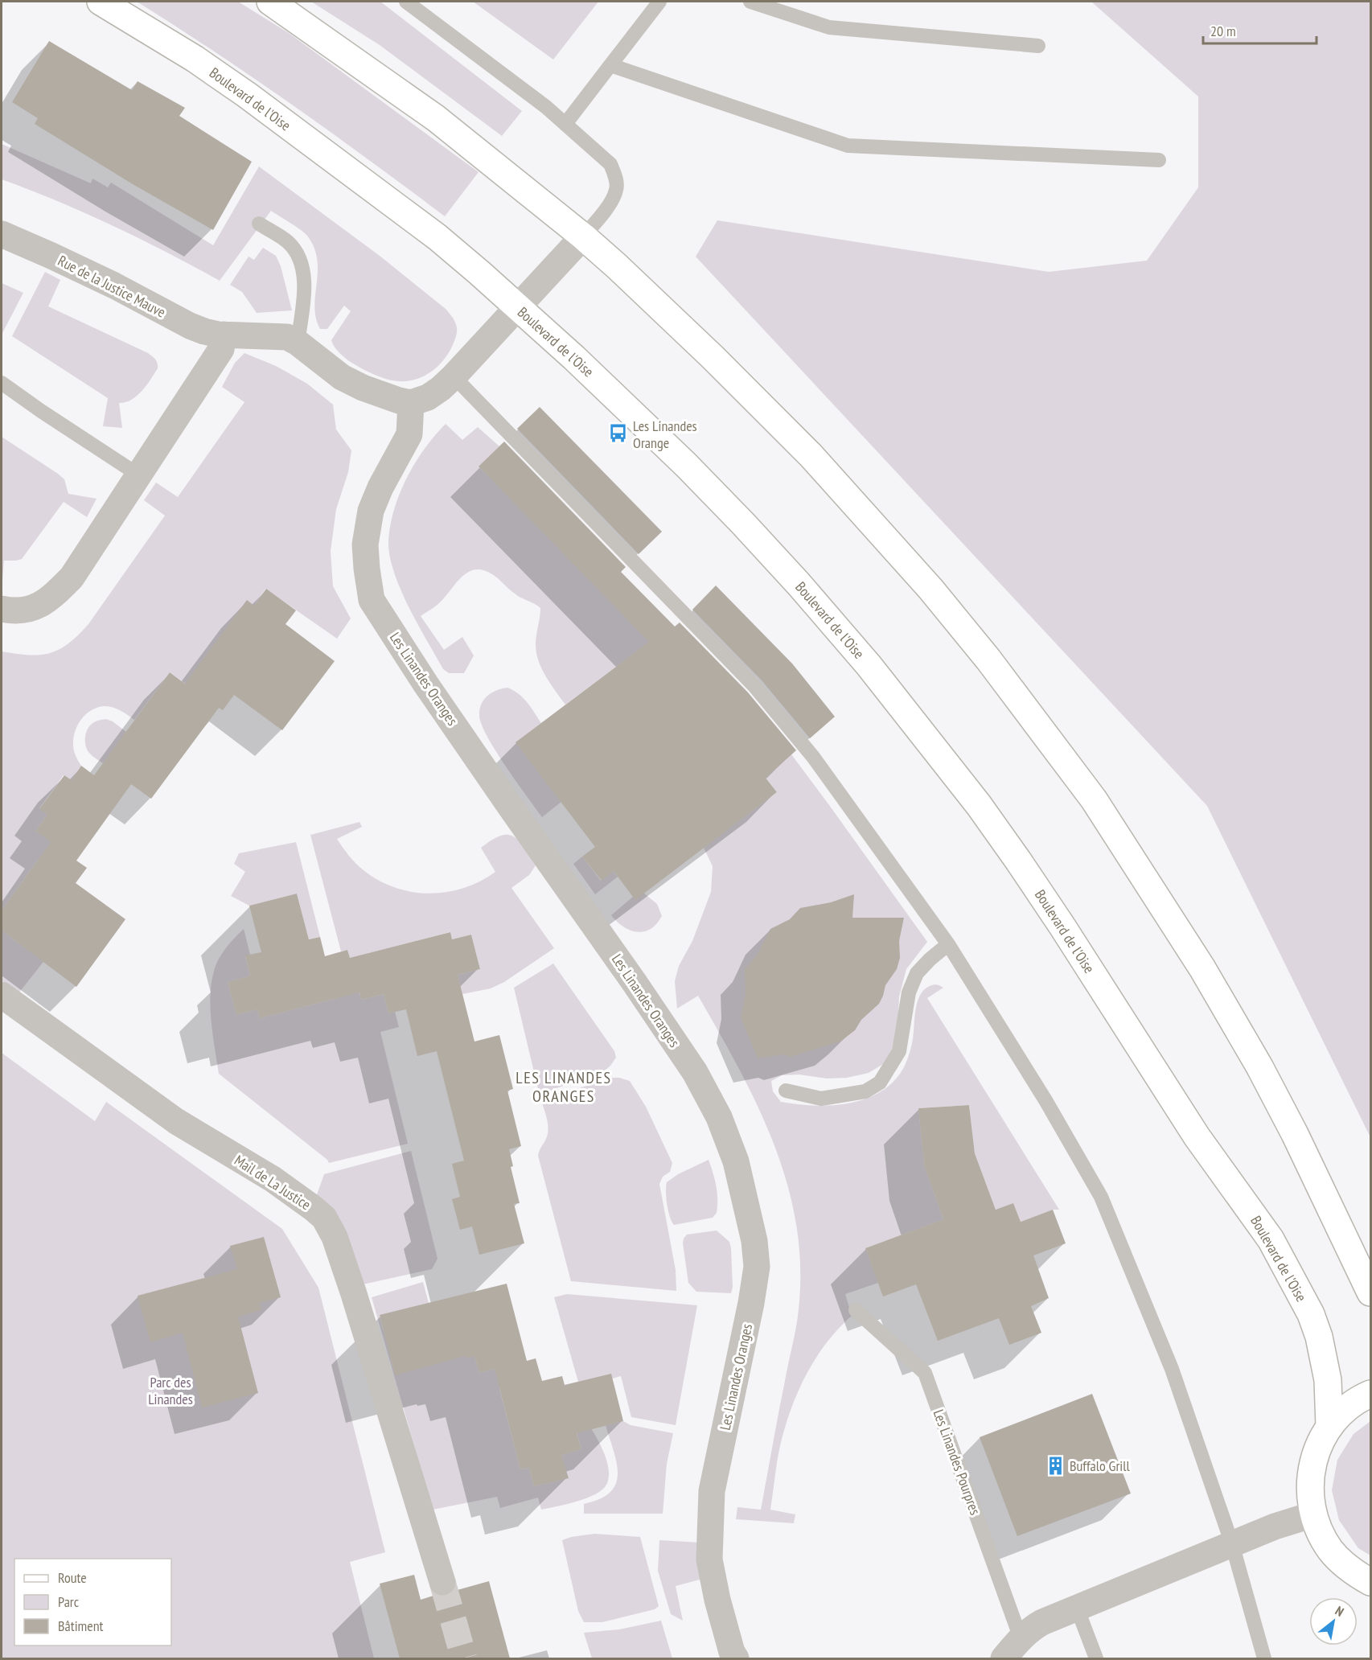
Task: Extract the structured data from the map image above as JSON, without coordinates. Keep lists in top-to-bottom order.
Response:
{
  "streets": {
    "main road": ["Boulevard de l'Oise"],
    "street": ["Rue de la Justice Mauve", "Les Linandes Oranges", "Mail de La Justice"],
    "lane": ["Les Linandes Pourpres"]
  },
  "crossings": [
    ["Rue de la Justice Mauve", "Les Linandes Oranges"]
  ],
  "districts": ["LES LINANDES ORANGES"],
  "parks": ["Parc des Linandes"],
  "places": {
    "bus stop": ["Les Linandes Orange"],
    "building": ["Buffalo Grill"]
  },
  "legend": ["Route", "Parc", "Bâtiment"],
  "scale_bar": "20 m",
  "north": "top right"
}
